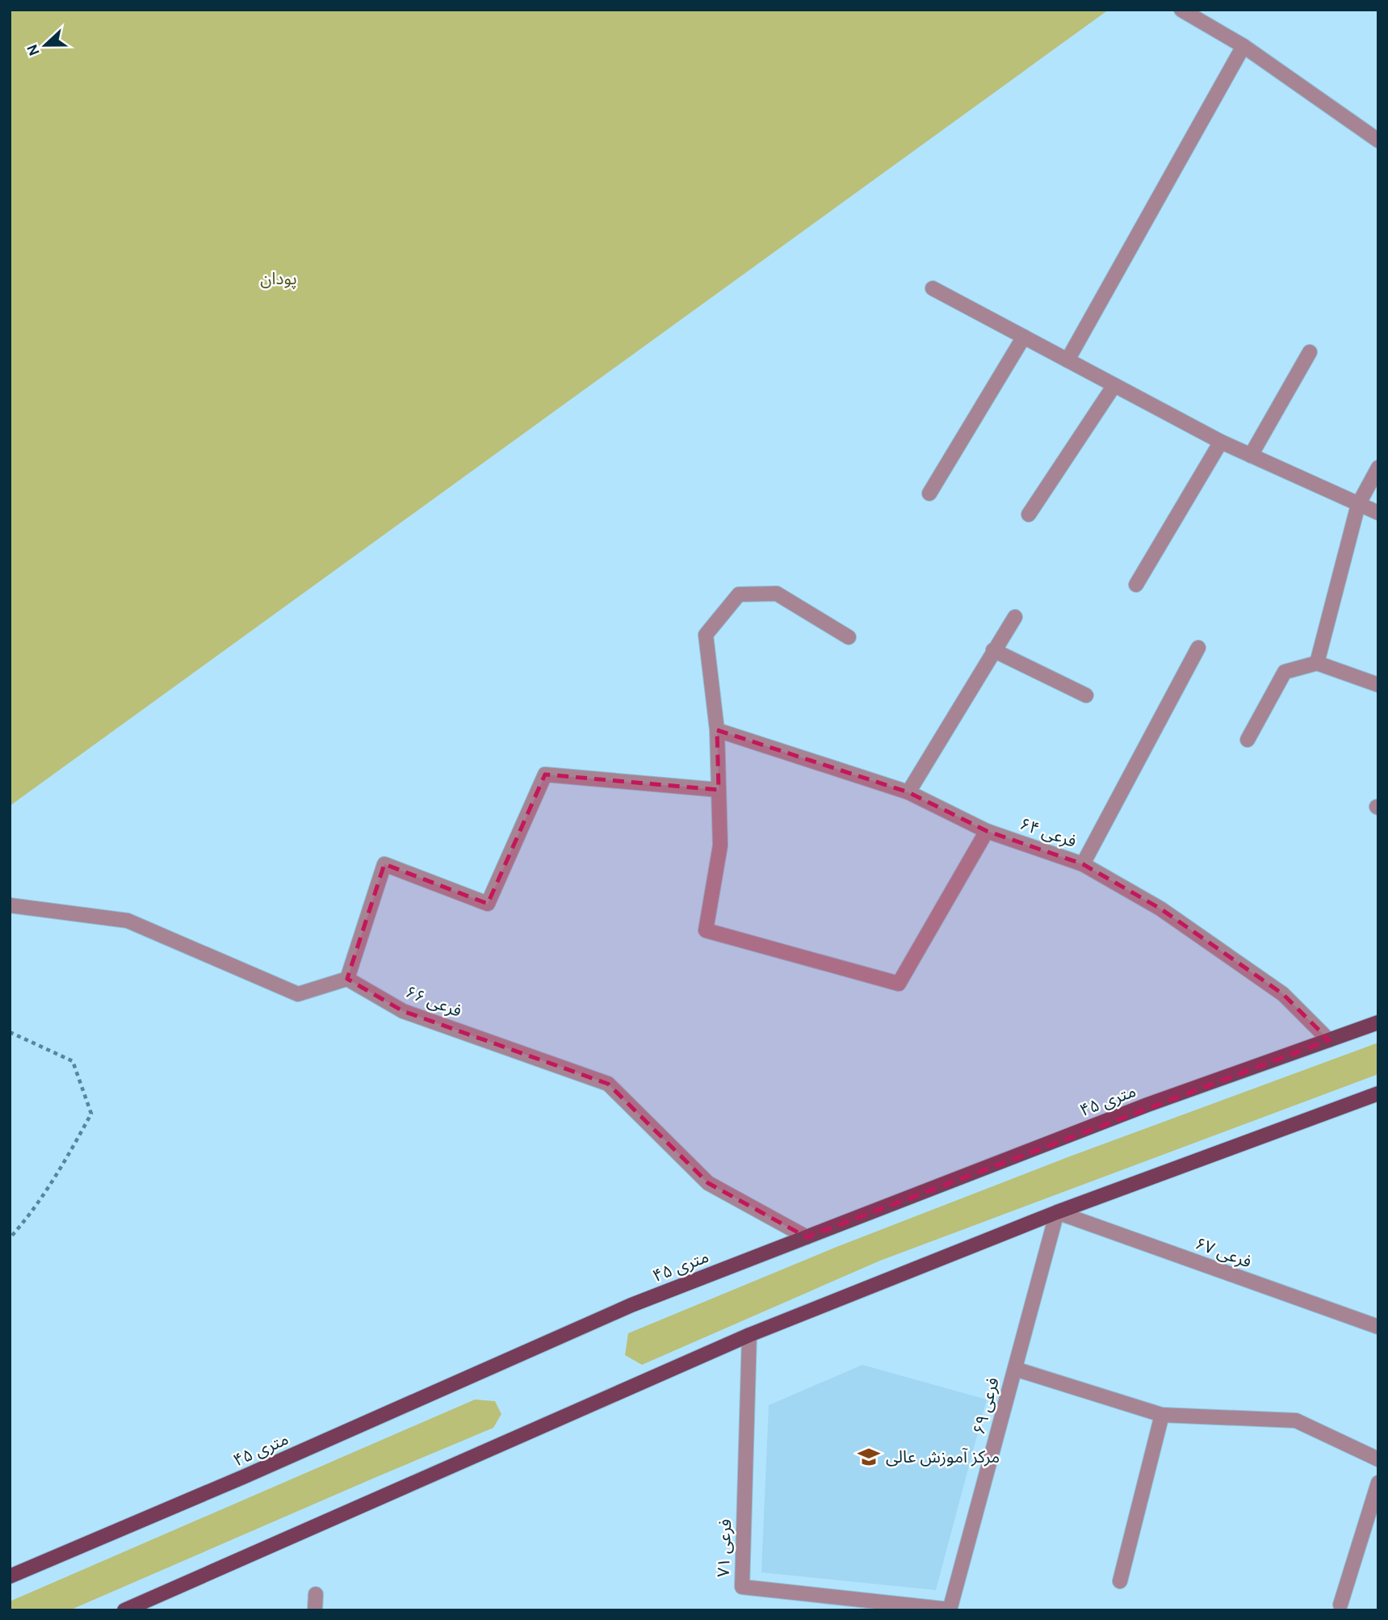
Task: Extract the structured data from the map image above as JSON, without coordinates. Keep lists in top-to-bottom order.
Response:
{
  "streets": {
    "main road": ["۴۵ متری"],
    "street": [
      "فرعی ۶۴",
      "فرعی ۶۶",
      "فرعی ۶۷",
      "فرعی ۶۹",
      "فرعی ۷۱"
    ]
  },
  "crossings": [
    ["فرعی ۶۴", "۴۵ متری"],
    ["فرعی ۶۶", "۴۵ متری"],
    ["فرعی ۶۷", "فرعی ۶۹"],
    ["فرعی ۶۹", "فرعی ۷۱"]
  ],
  "parks": ["پودان"],
  "places": {
    "school or university": ["مرکز آموزش عالی"]
  },
  "north": "left"
}
